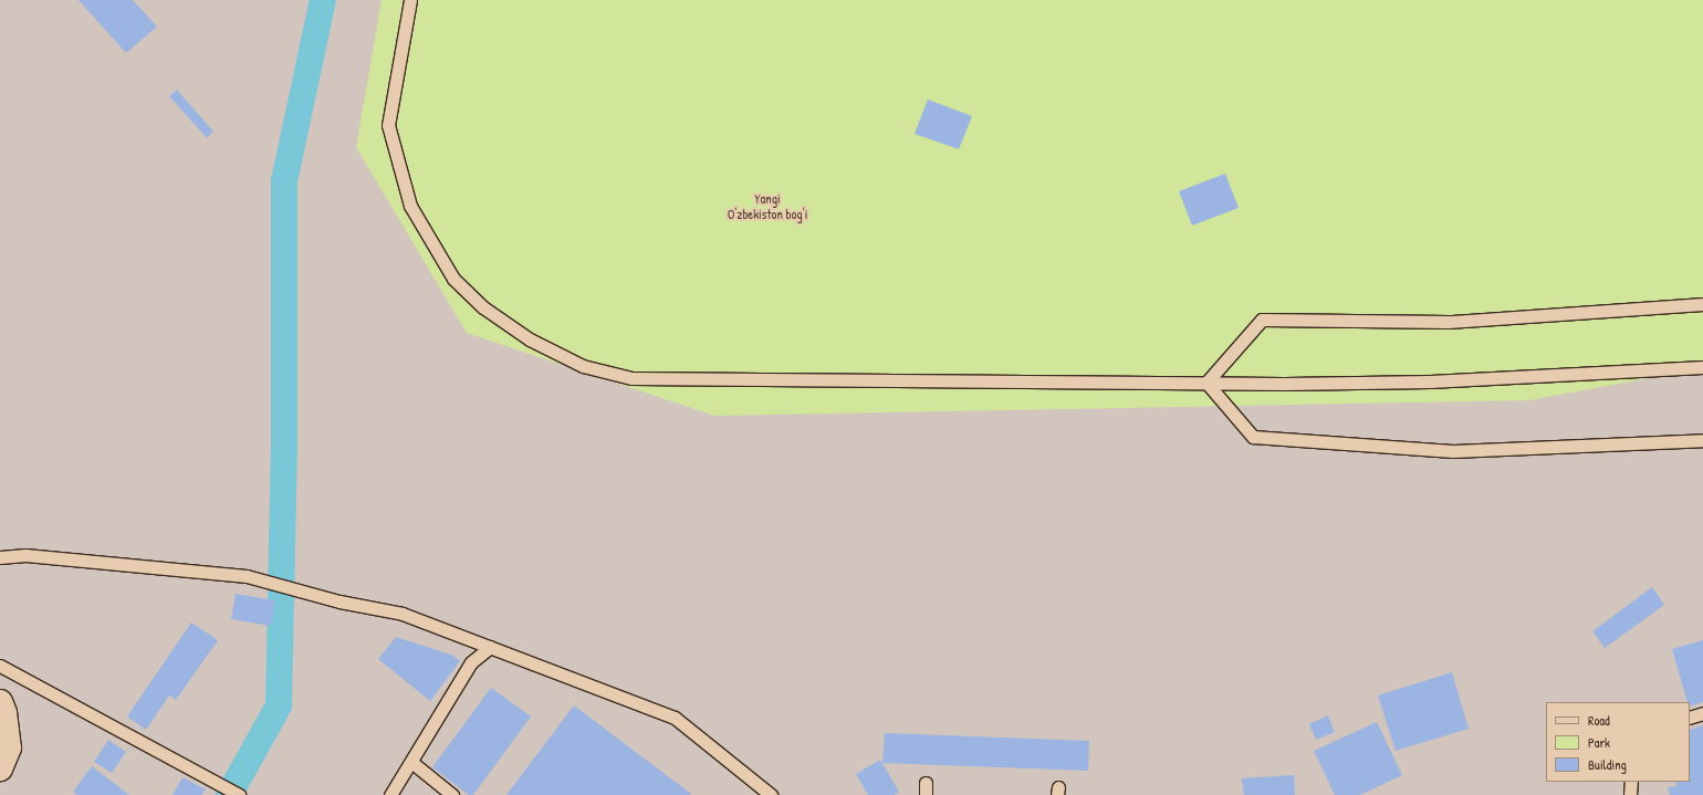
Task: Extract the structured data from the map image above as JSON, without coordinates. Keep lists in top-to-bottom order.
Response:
{
  "parks": ["Yangi O'zbekiston bog'i"],
  "legend": ["Road", "Park", "Building"]
}
